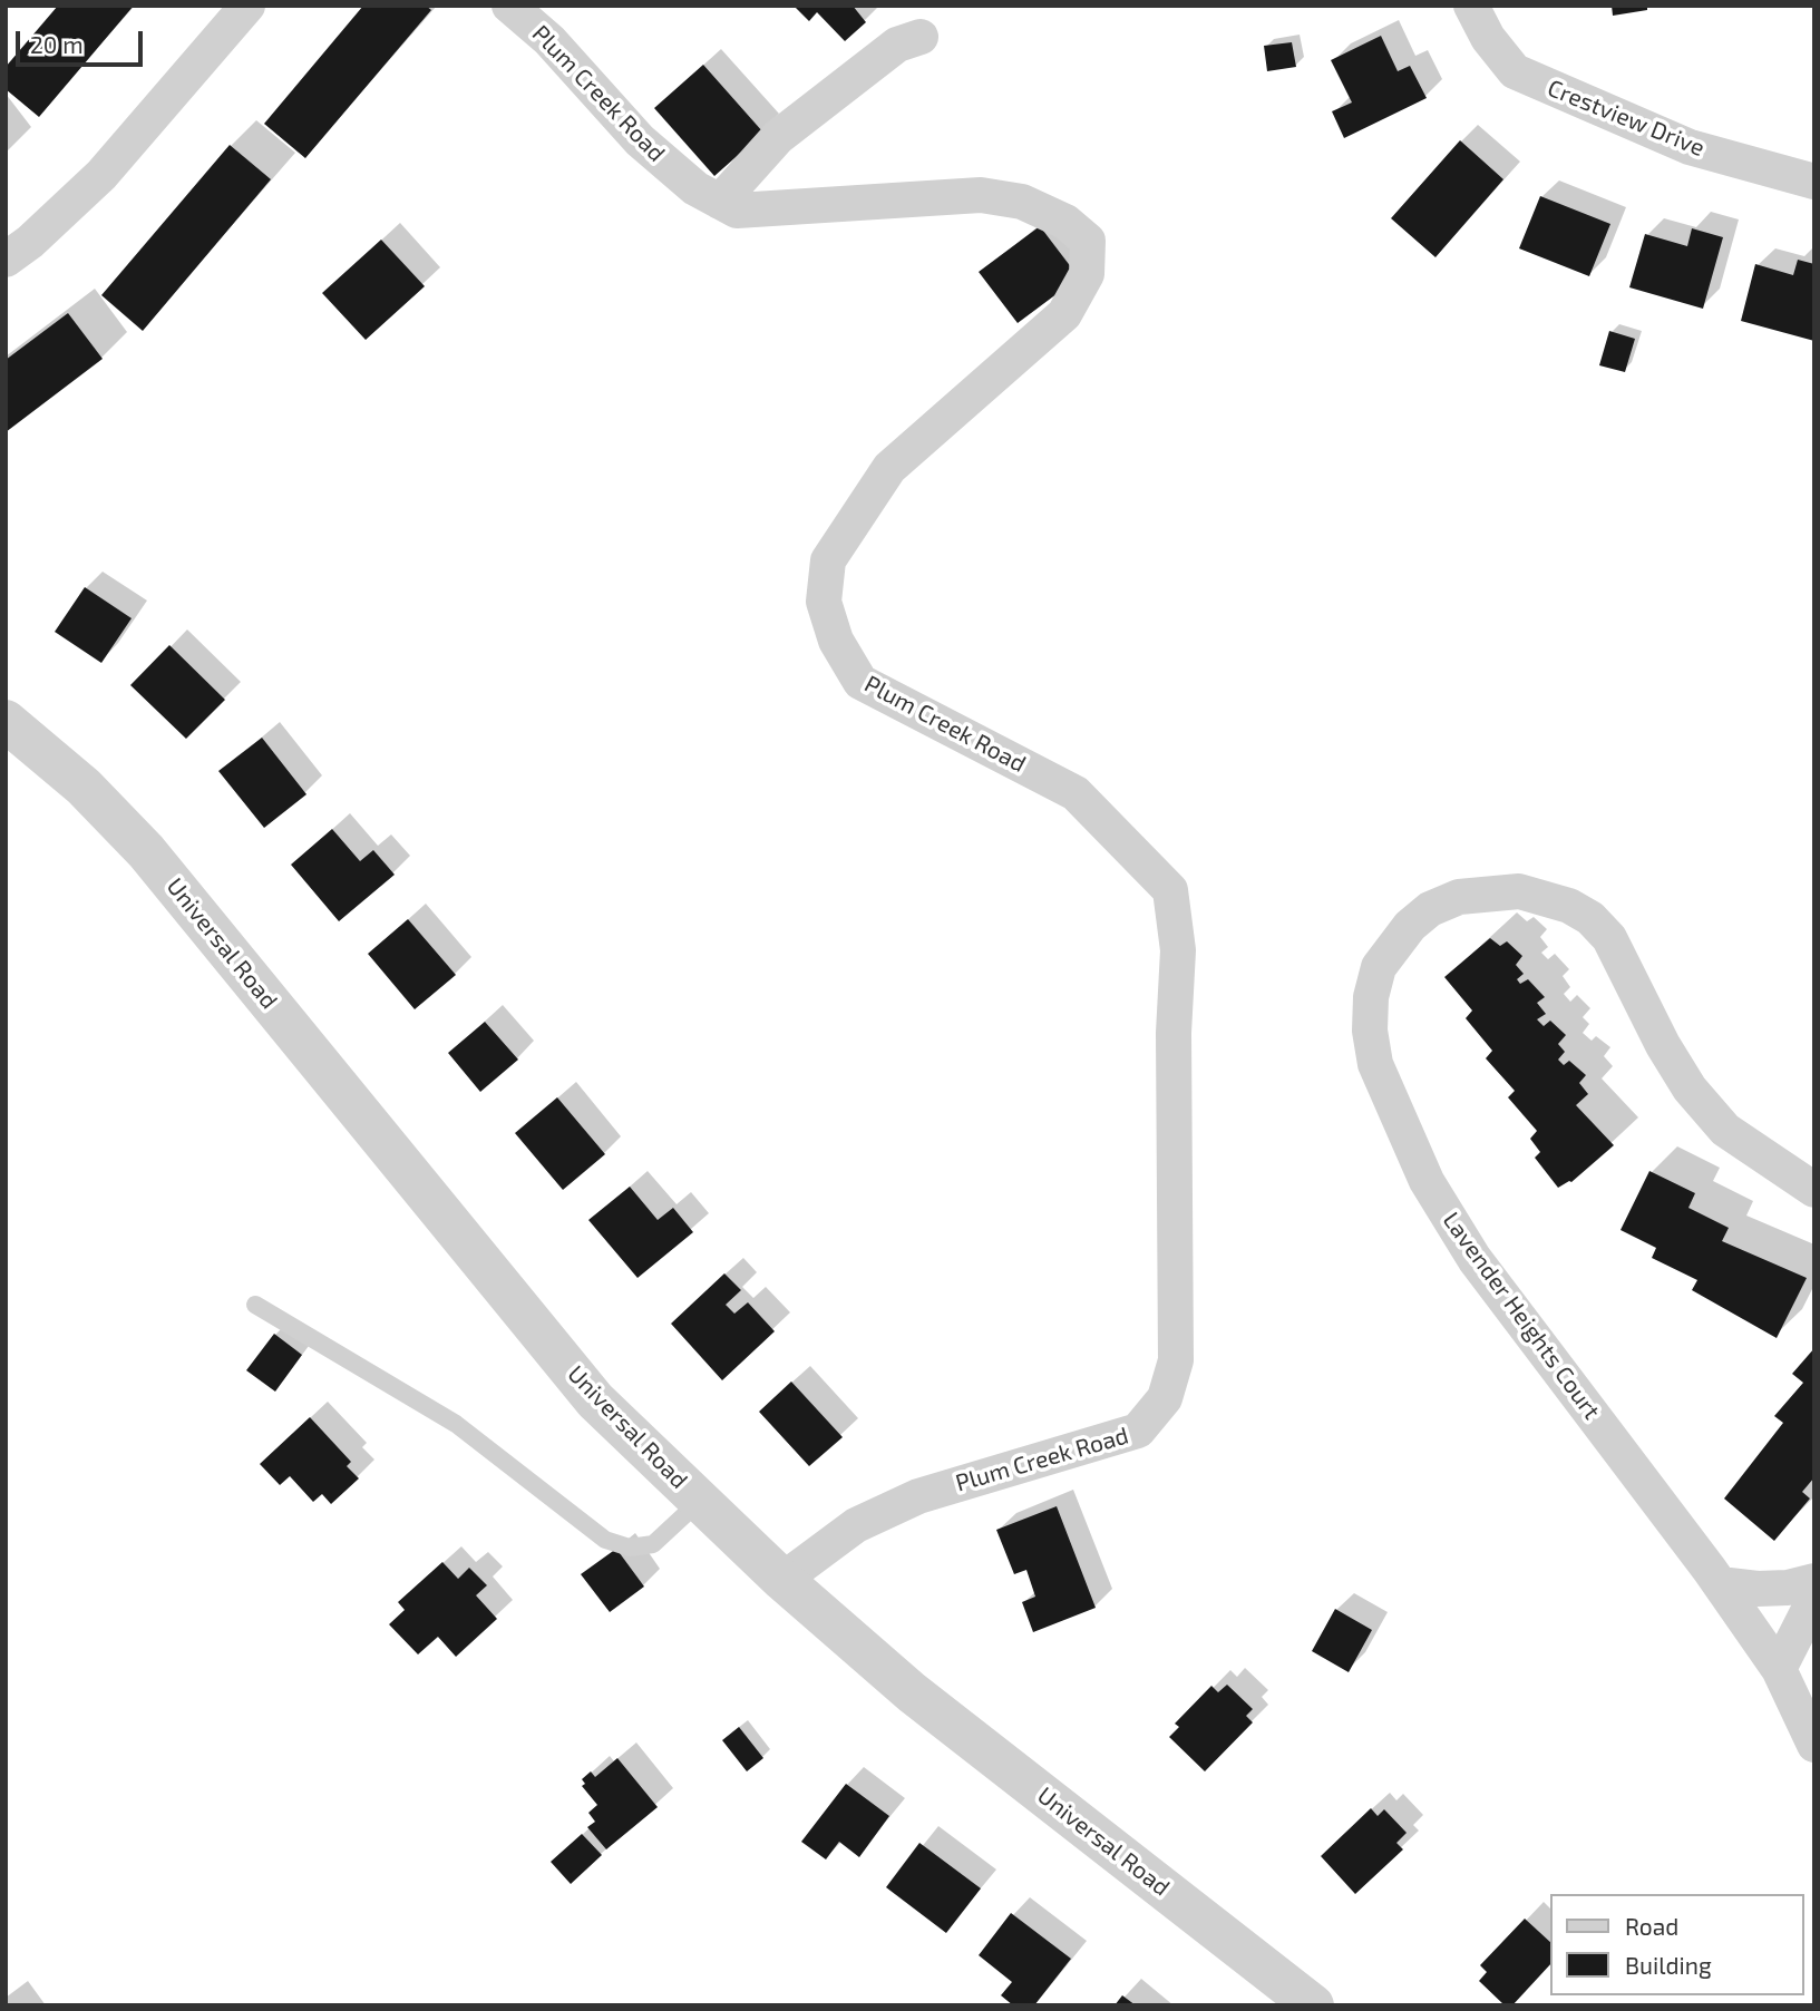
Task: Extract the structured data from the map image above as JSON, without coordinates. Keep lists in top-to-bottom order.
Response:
{
  "streets": {
    "street": [
      "Plum Creek Road",
      "Crestview Drive",
      "Universal Road",
      "Lavender Heights Court"
    ]
  },
  "crossings": [
    ["Plum Creek Road", "Universal Road"]
  ],
  "legend": ["Road", "Building"],
  "scale_bar": "20 m"
}
